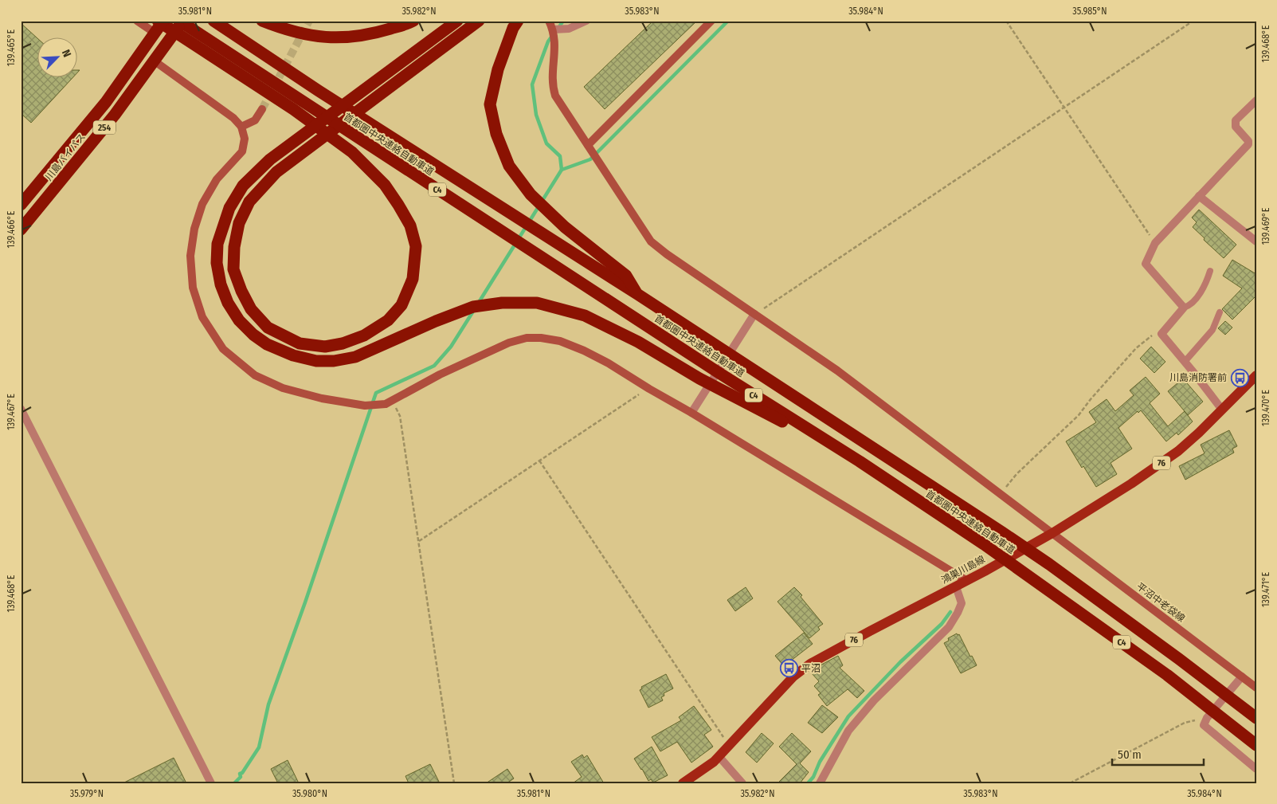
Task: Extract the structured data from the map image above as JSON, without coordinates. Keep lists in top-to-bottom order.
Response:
{
  "streets": {
    "highway": [
      "254",
      "首都圏中央連絡自動車道",
      "川島バイパス",
      "C4"
    ],
    "main road": ["76", "鴻巣川島線"],
    "street": ["平沼中老袋線"]
  },
  "crossings": [
    ["首都圏中央連絡自動車道", "川島バイパス"],
    ["首都圏中央連絡自動車道", "C4"],
    ["川島バイパス", "C4"],
    ["鴻巣川島線", "平沼中老袋線"]
  ],
  "places": {
    "bus stop": ["川島消防署前", "平沼"]
  },
  "scale_bar": "50 m",
  "north": "top right",
  "coordinates": [
    "35.981°N",
    "35.982°N",
    "35.983°N",
    "35.984°N",
    "35.985°N",
    "139.468°E",
    "139.465°E",
    "139.469°E",
    "139.466°E",
    "139.470°E",
    "139.467°E",
    "139.471°E",
    "35.979°N",
    "35.980°N"
  ]
}
